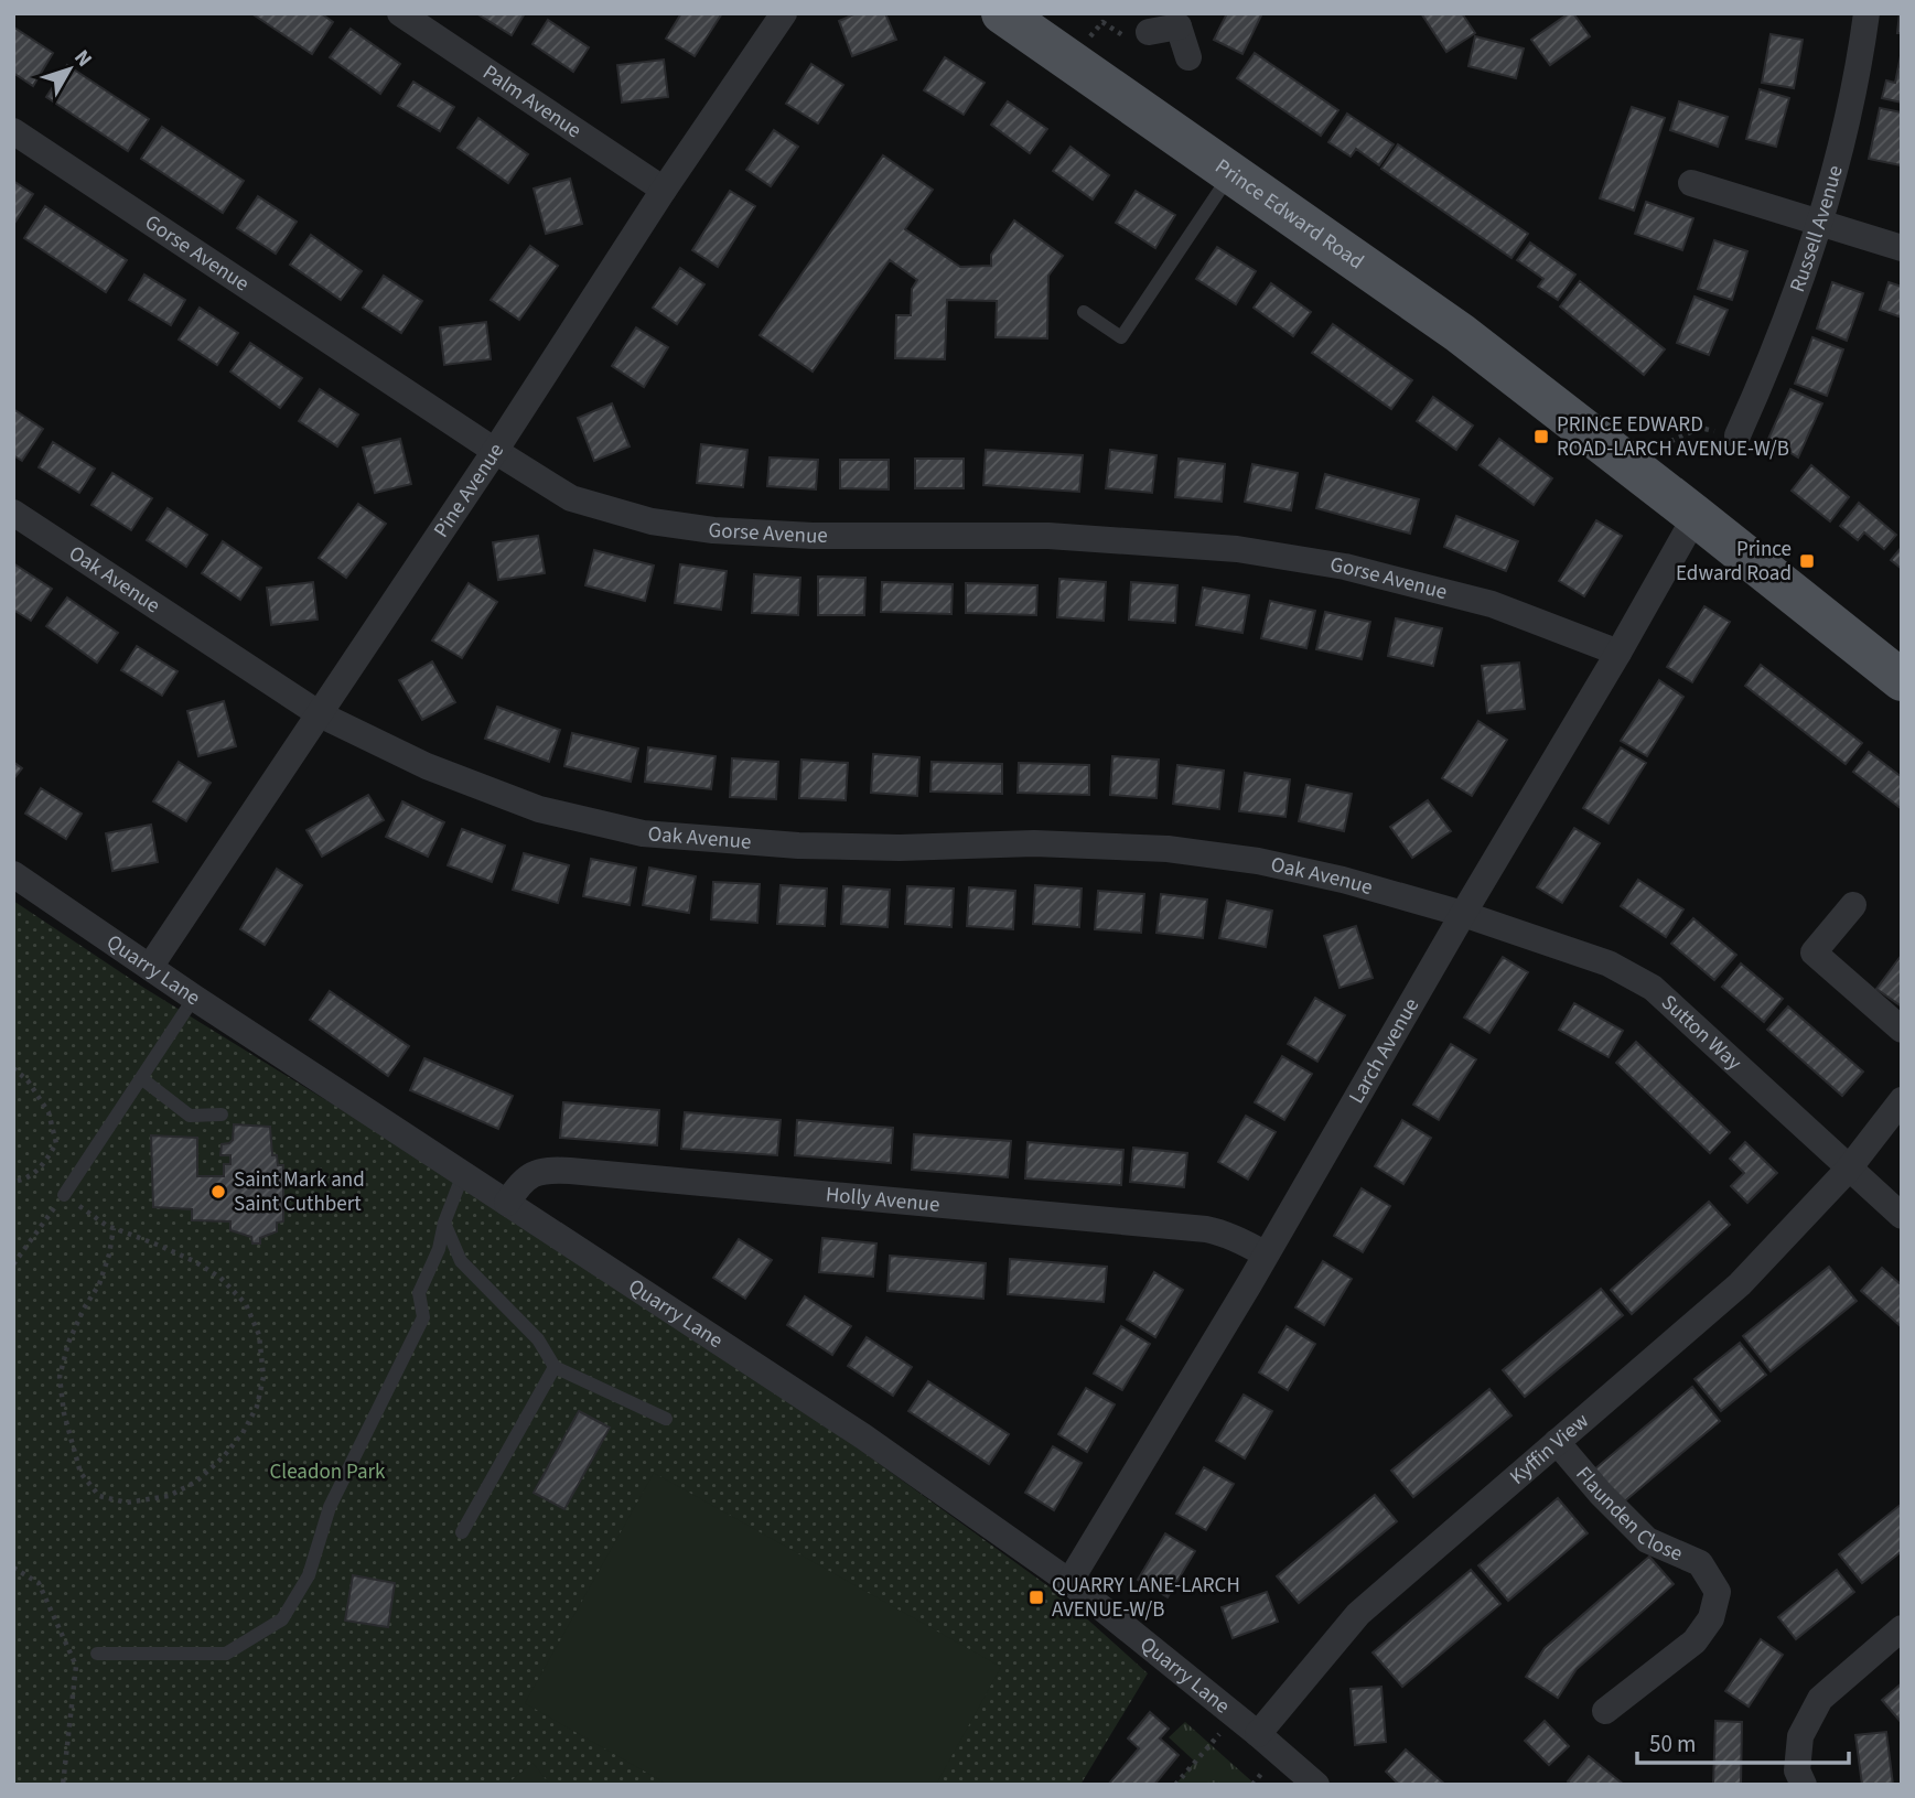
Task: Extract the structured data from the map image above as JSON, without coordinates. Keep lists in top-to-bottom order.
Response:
{
  "streets": {
    "main road": ["Prince Edward Road"],
    "street": [
      "Palm Avenue",
      "Russell Avenue",
      "Gorse Avenue",
      "Pine Avenue",
      "Oak Avenue",
      "Quarry Lane",
      "Sutton Way",
      "Larch Avenue",
      "Holly Avenue",
      "Kyffin View",
      "Flaunden Close"
    ]
  },
  "crossings": [
    ["Palm Avenue", "Pine Avenue"],
    ["Prince Edward Road", "Larch Avenue"],
    ["Gorse Avenue", "Pine Avenue"],
    ["Gorse Avenue", "Larch Avenue"],
    ["Pine Avenue", "Oak Avenue"],
    ["Pine Avenue", "Quarry Lane"],
    ["Oak Avenue", "Sutton Way"],
    ["Oak Avenue", "Larch Avenue"],
    ["Quarry Lane", "Larch Avenue"],
    ["Quarry Lane", "Holly Avenue"],
    ["Quarry Lane", "Kyffin View"],
    ["Sutton Way", "Larch Avenue"],
    ["Sutton Way", "Kyffin View"],
    ["Larch Avenue", "Holly Avenue"],
    ["Kyffin View", "Flaunden Close"]
  ],
  "parks": ["Cleadon Park"],
  "places": {
    "transit": ["PRINCE EDWARD ROAD-LARCH AVENUE-W/B", "Prince Edward Road", "QUARRY LANE-LARCH AVENUE-W/B"],
    "other": ["Saint Mark and Saint Cuthbert"]
  },
  "scale_bar": "50 m",
  "north": "top right"
}
